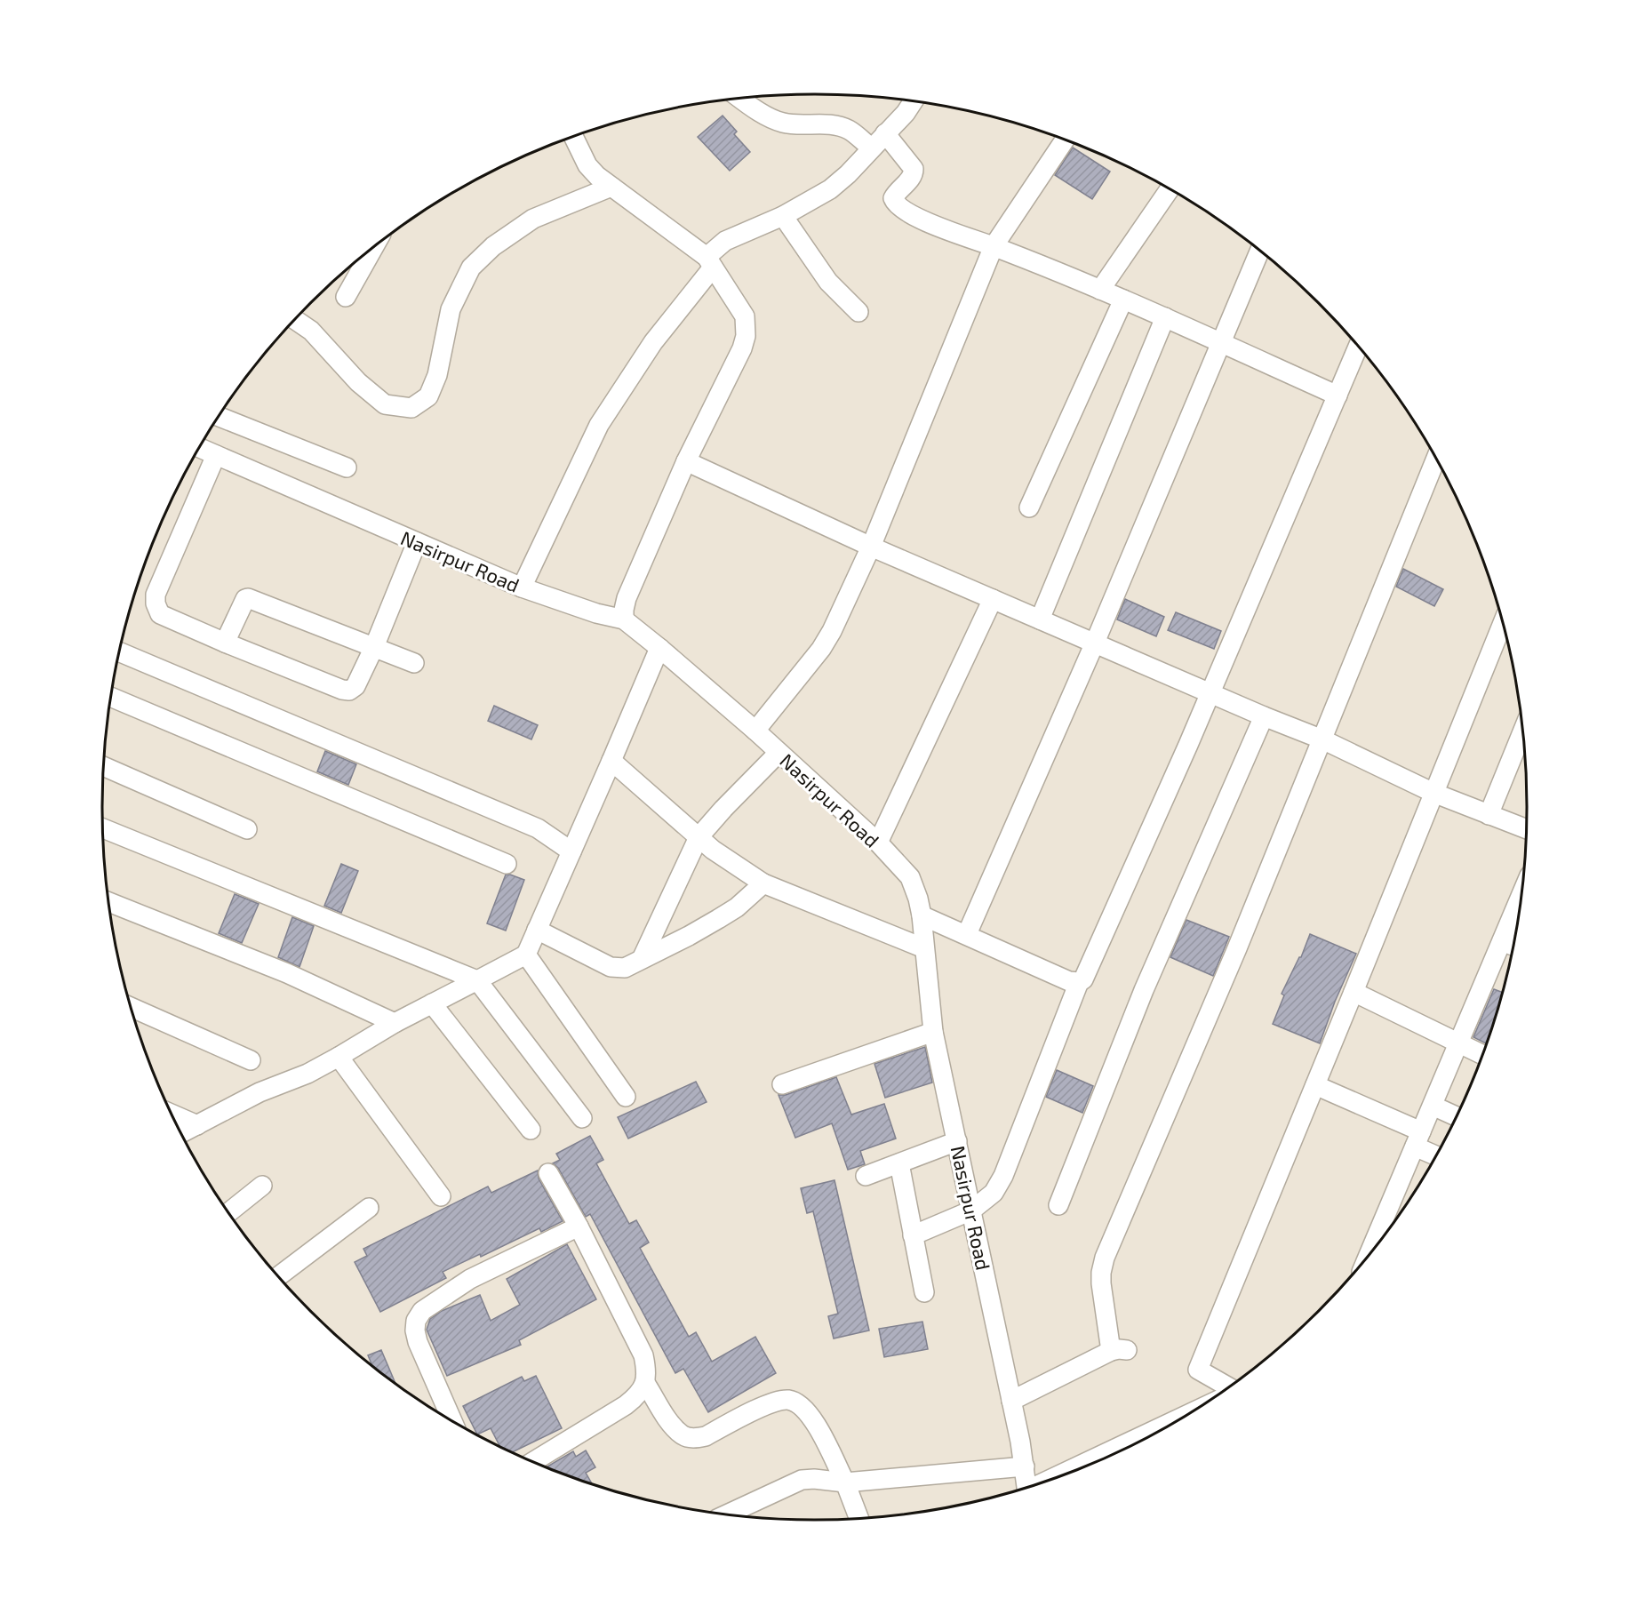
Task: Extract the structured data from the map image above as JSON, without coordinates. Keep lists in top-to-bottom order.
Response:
{
  "streets": {
    "street": ["Nasirpur Road"]
  }
}
